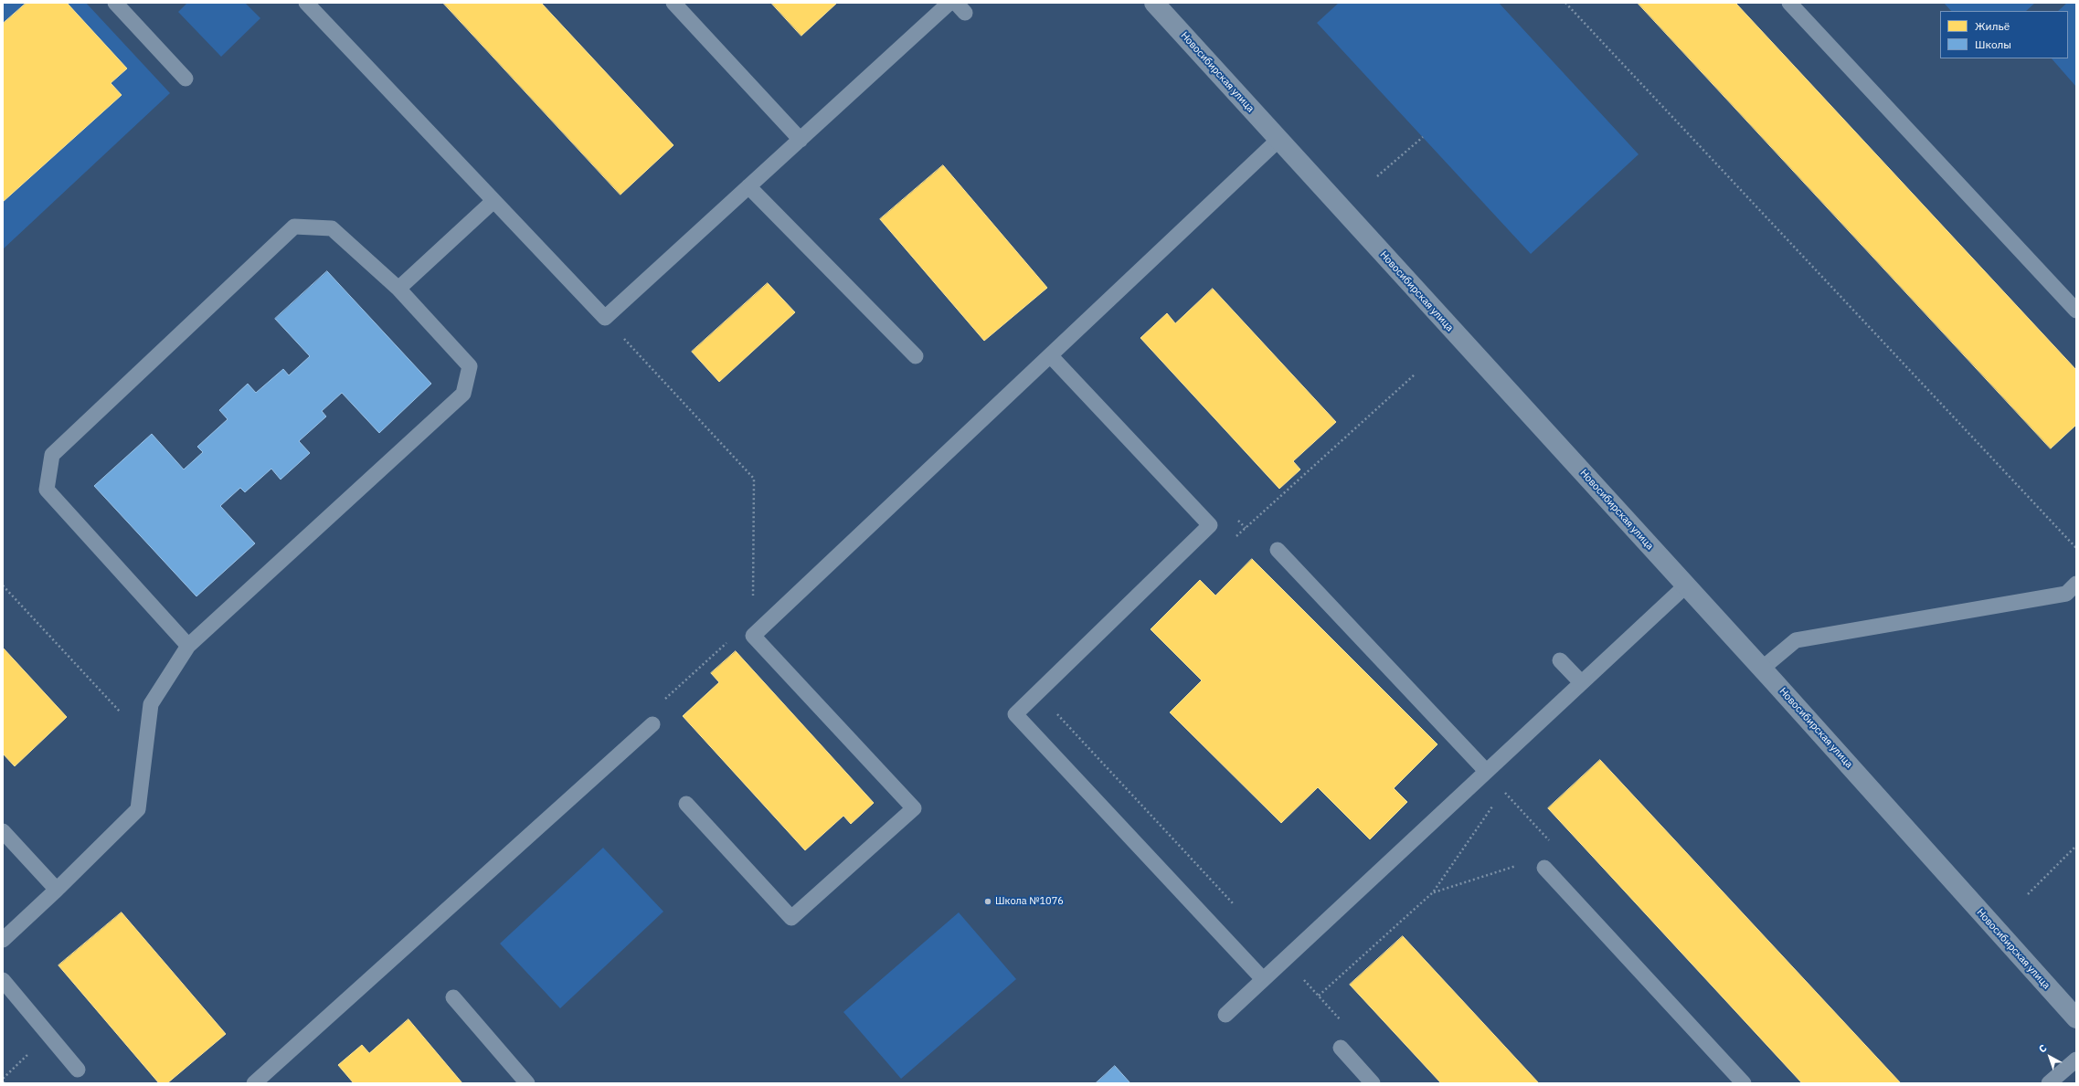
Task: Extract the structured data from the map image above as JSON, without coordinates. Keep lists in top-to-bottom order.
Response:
{
  "streets": {
    "street": ["Новосибирская улица"]
  },
  "places": ["Школа №1076"],
  "legend": ["Жильё", "Школы"],
  "north": "top left"
}
